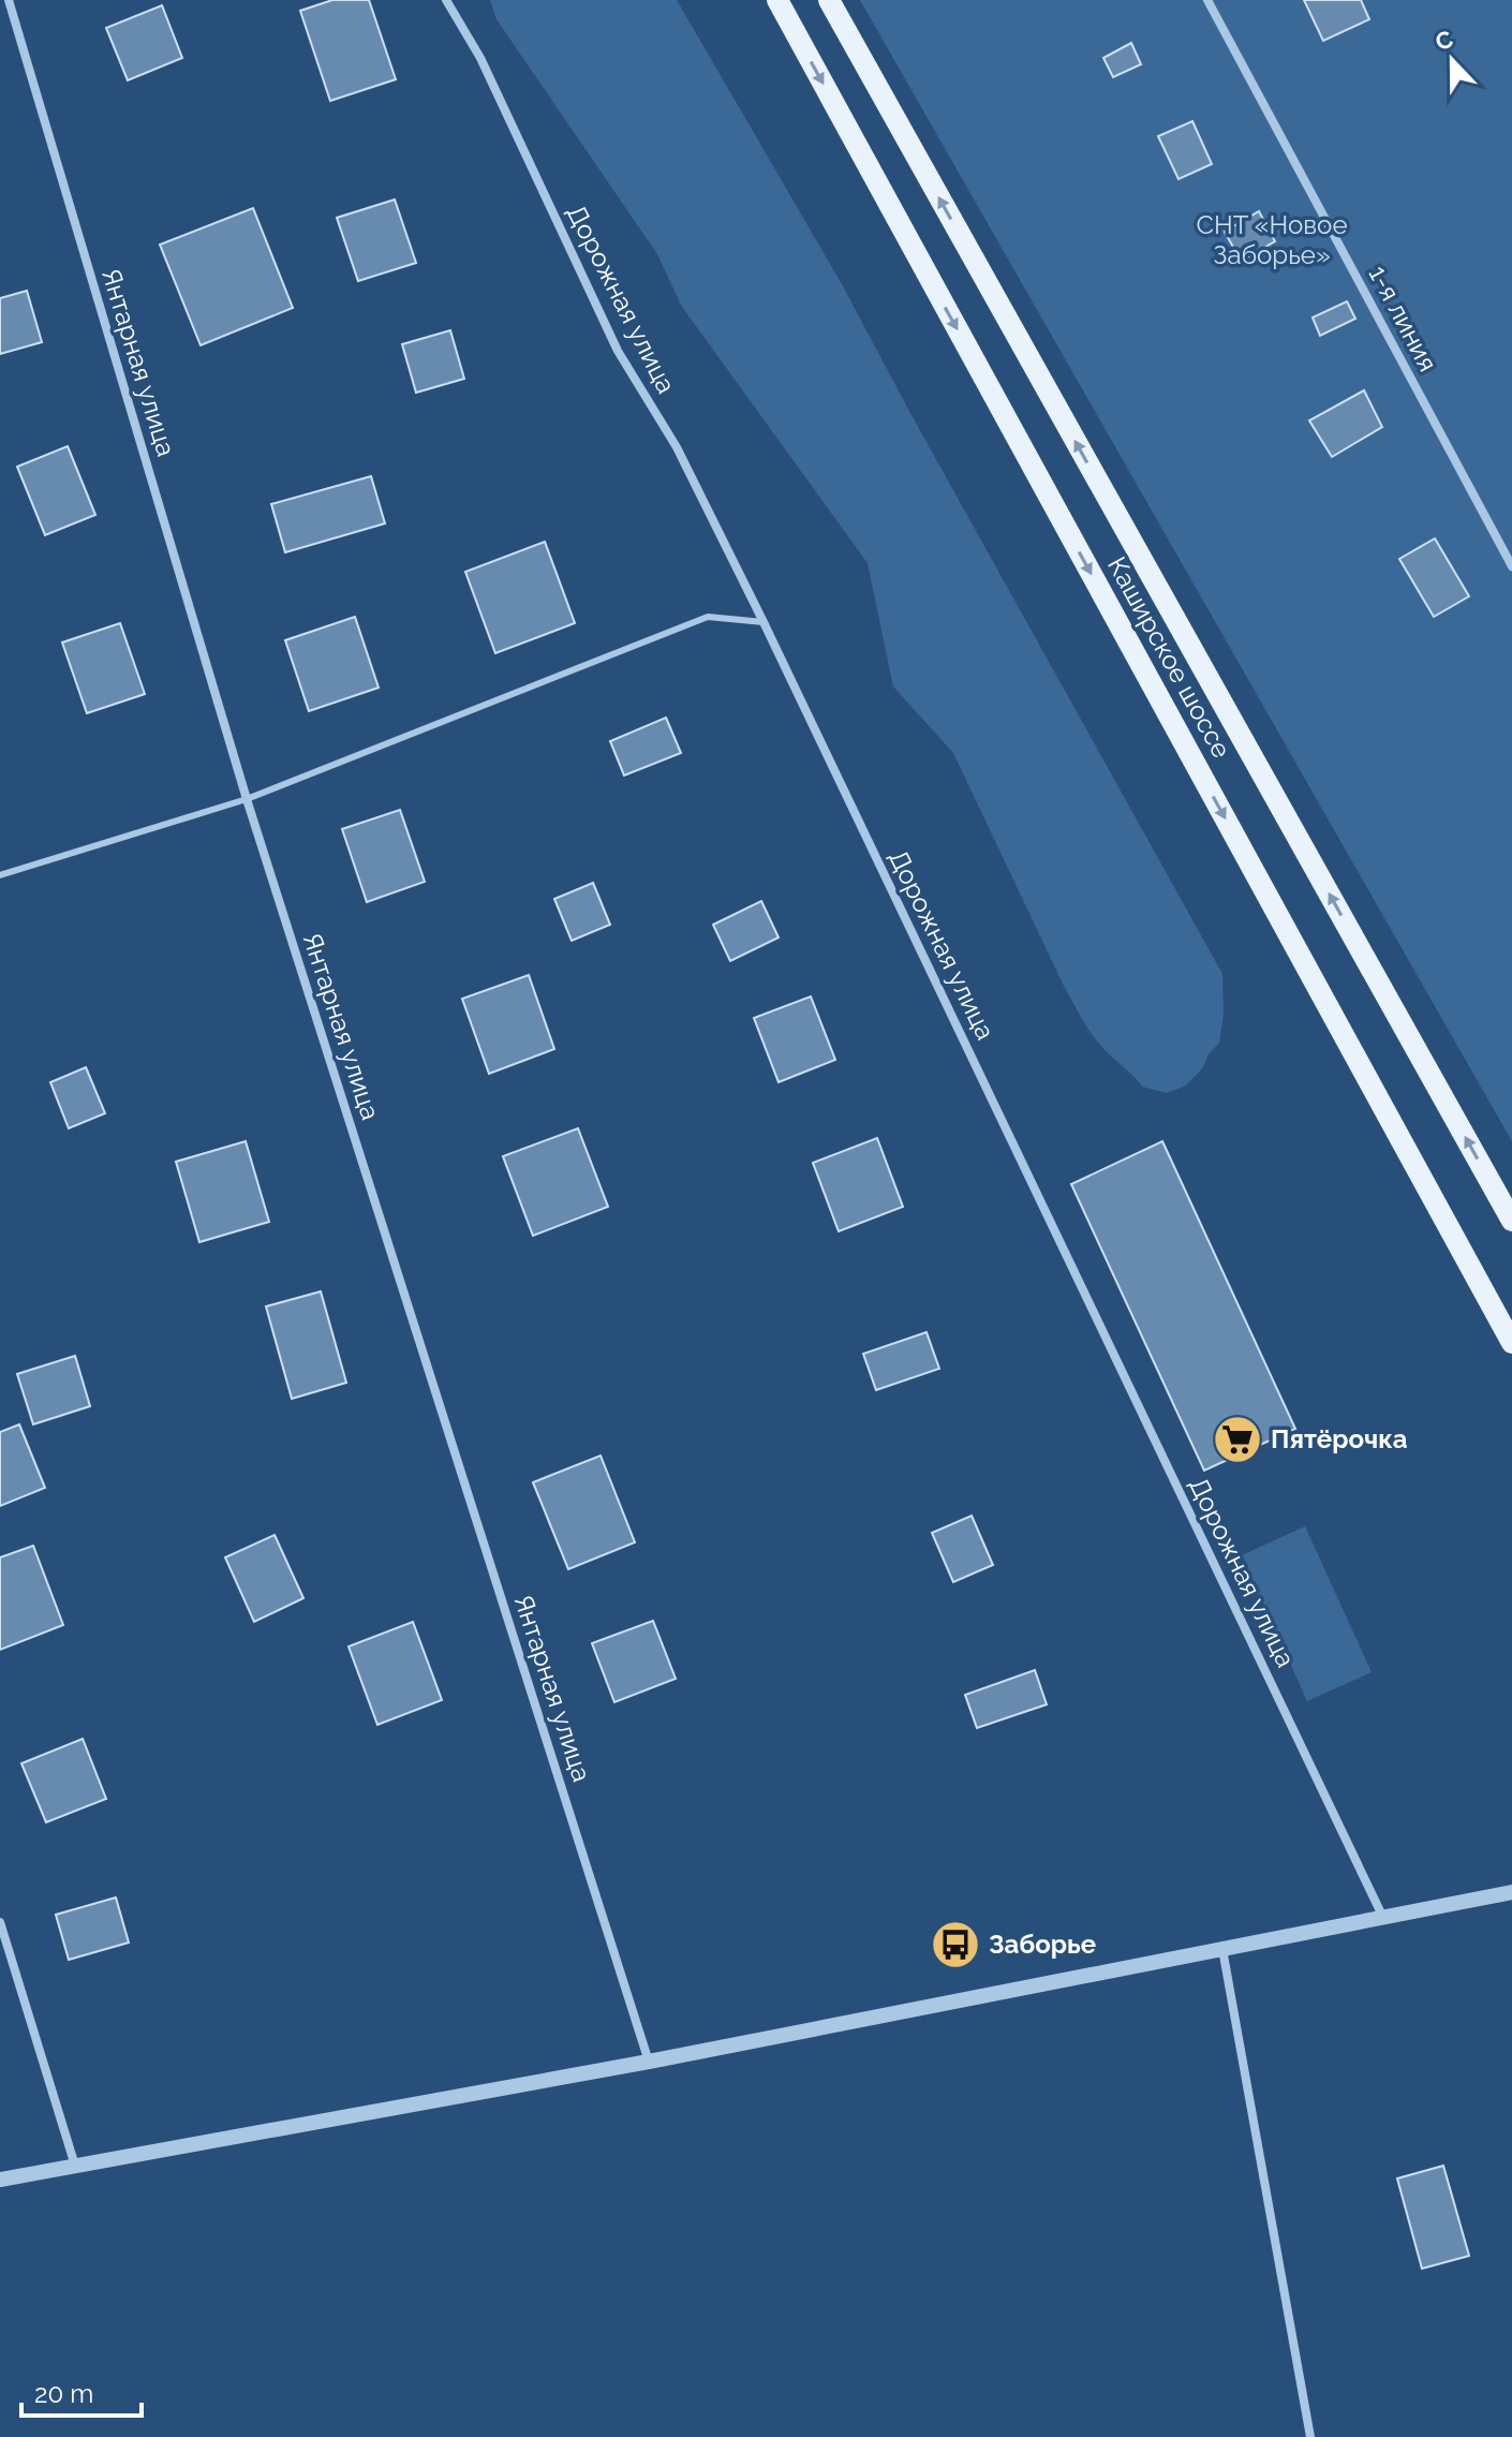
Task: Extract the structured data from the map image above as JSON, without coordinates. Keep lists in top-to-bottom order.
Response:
{
  "streets": {
    "main road": ["Каширское шоссе"],
    "street": ["Дорожная улица", "1-я линия", "Янтарная улица"]
  },
  "parks": ["СНТ «Новое Заборье»"],
  "places": {
    "supermarket": ["Пятёрочка"],
    "bus stop": ["Заборье"]
  },
  "scale_bar": "20 m",
  "north": "top"
}
